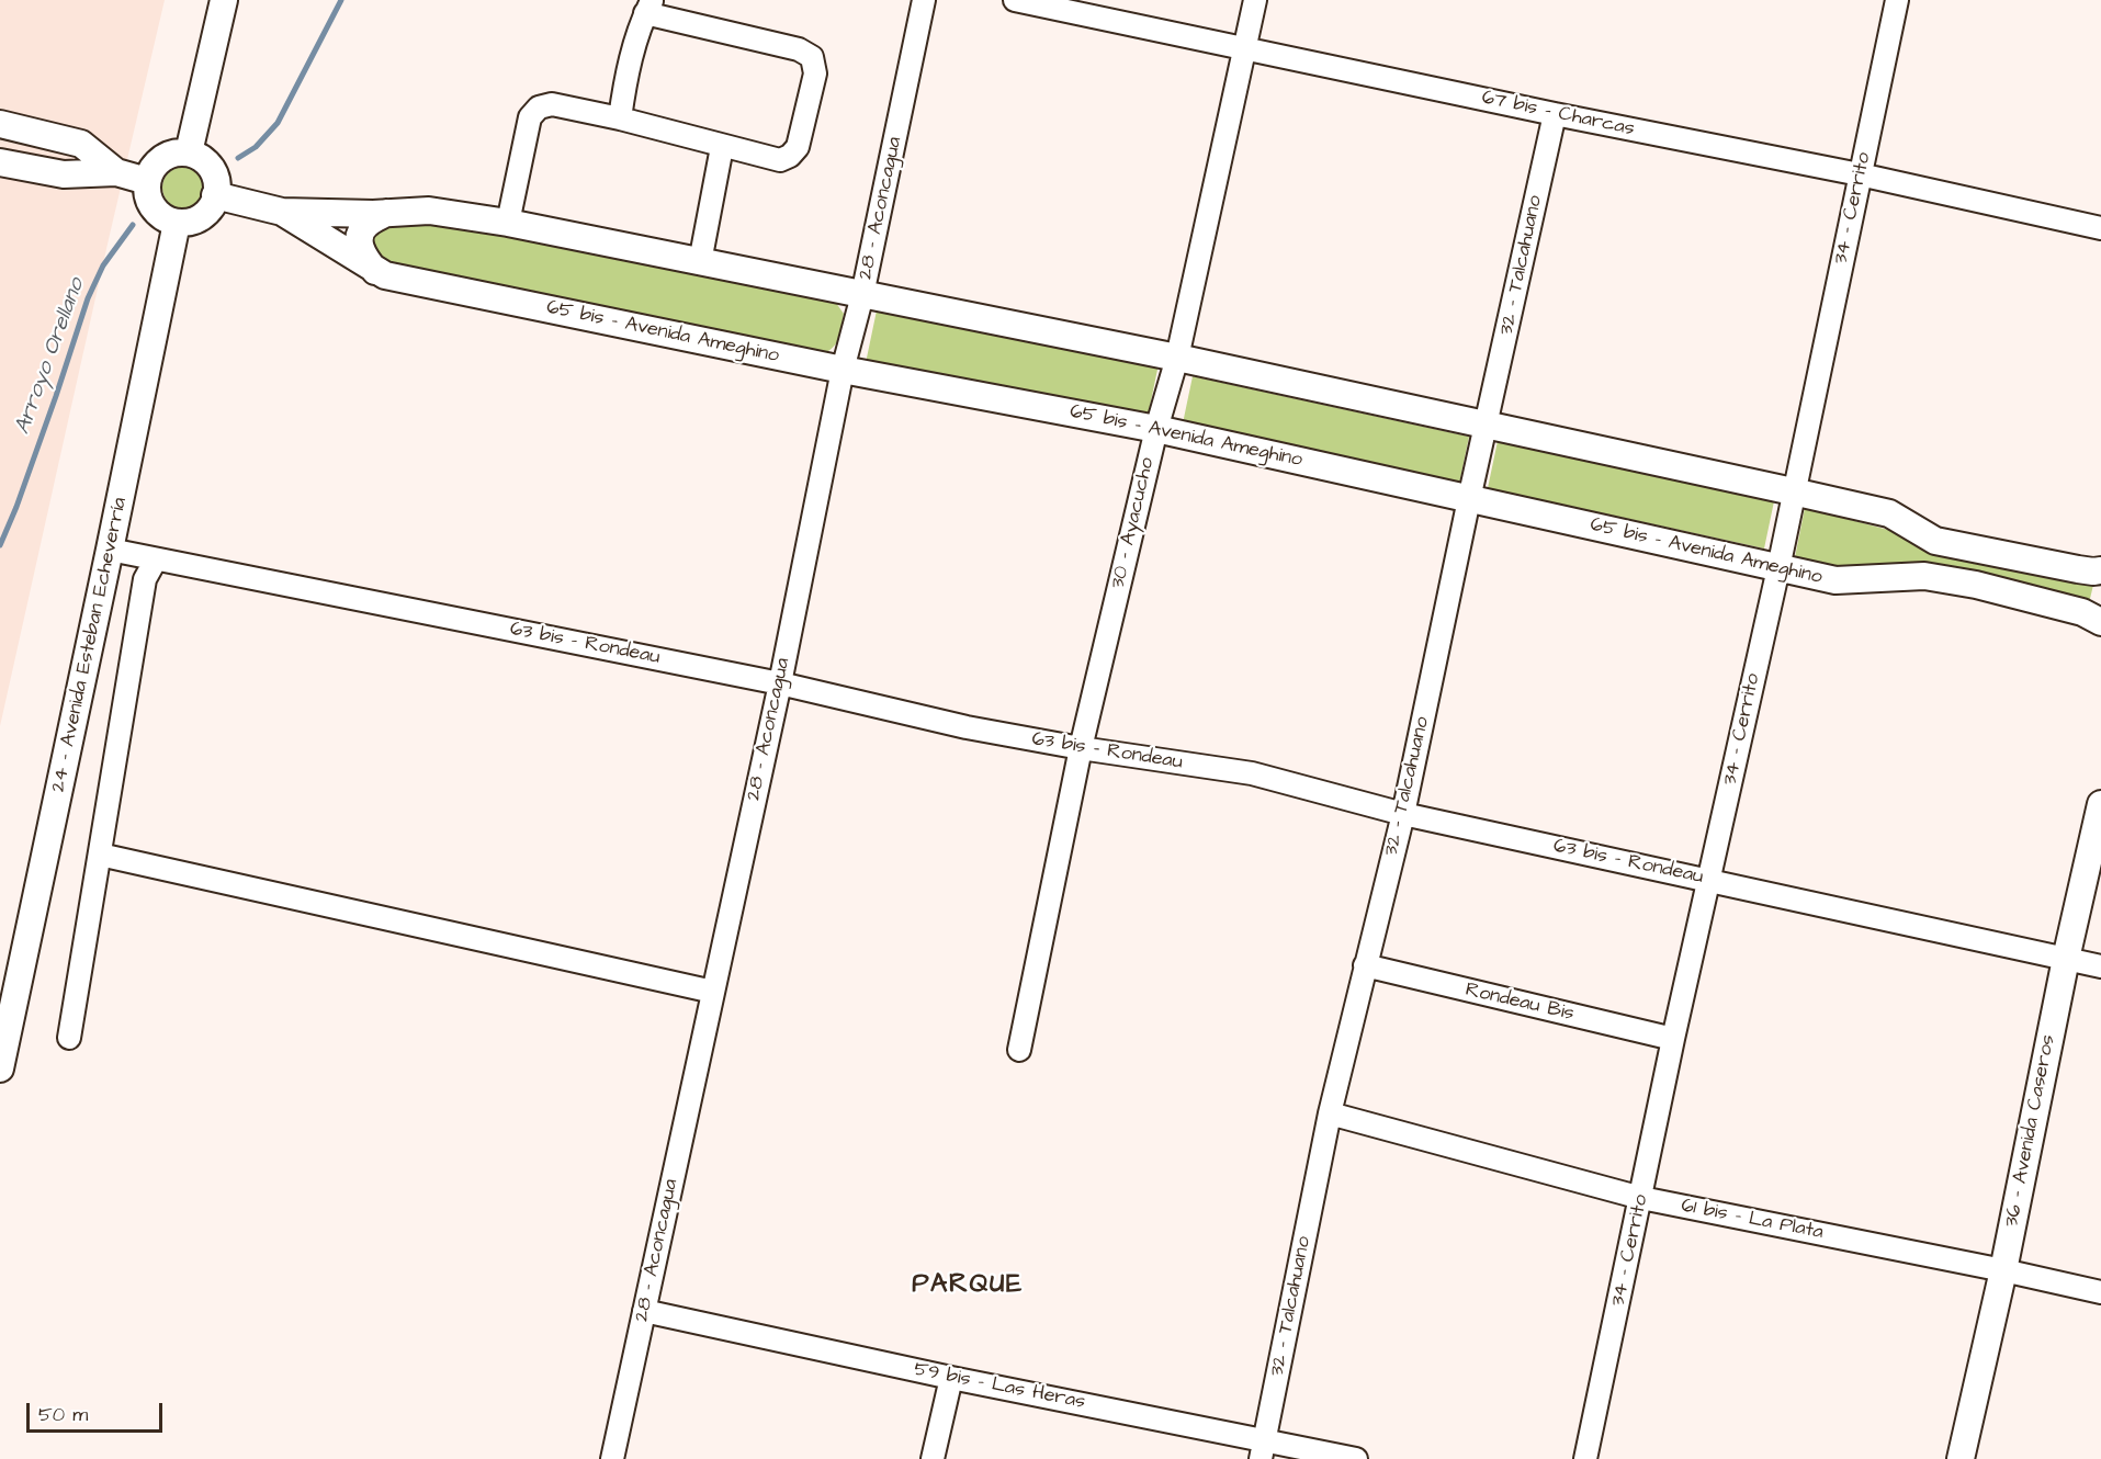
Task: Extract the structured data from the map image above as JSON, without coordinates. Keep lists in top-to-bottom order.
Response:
{
  "streets": {
    "main road": ["65 bis - Avenida Ameghino", "24 - Avenida Esteban Echeverría", "36 - Avenida Caseros"],
    "street": [
      "67 bis - Charcas",
      "28 - Aconcagua",
      "34 - Cerrito",
      "32 - Talcahuano",
      "30 - Ayacucho",
      "63 bis - Rondeau",
      "Rondeau Bis",
      "61 bis - La Plata",
      "59 bis - Las Heras"
    ]
  },
  "crossings": [
    ["67 bis - Charcas", "34 - Cerrito"],
    ["67 bis - Charcas", "32 - Talcahuano"],
    ["67 bis - Charcas", "30 - Ayacucho"],
    ["28 - Aconcagua", "65 bis - Avenida Ameghino"],
    ["28 - Aconcagua", "63 bis - Rondeau"],
    ["28 - Aconcagua", "59 bis - Las Heras"],
    ["34 - Cerrito", "65 bis - Avenida Ameghino"],
    ["34 - Cerrito", "63 bis - Rondeau"],
    ["34 - Cerrito", "Rondeau Bis"],
    ["34 - Cerrito", "61 bis - La Plata"],
    ["32 - Talcahuano", "65 bis - Avenida Ameghino"],
    ["32 - Talcahuano", "63 bis - Rondeau"],
    ["32 - Talcahuano", "Rondeau Bis"],
    ["32 - Talcahuano", "61 bis - La Plata"],
    ["32 - Talcahuano", "59 bis - Las Heras"],
    ["65 bis - Avenida Ameghino", "30 - Ayacucho"],
    ["65 bis - Avenida Ameghino", "24 - Avenida Esteban Echeverría"],
    ["30 - Ayacucho", "63 bis - Rondeau"],
    ["63 bis - Rondeau", "24 - Avenida Esteban Echeverría"],
    ["63 bis - Rondeau", "36 - Avenida Caseros"],
    ["36 - Avenida Caseros", "61 bis - La Plata"]
  ],
  "districts": ["PARQUE"],
  "water": ["Arroyo Orellano"],
  "scale_bar": "50 m"
}
